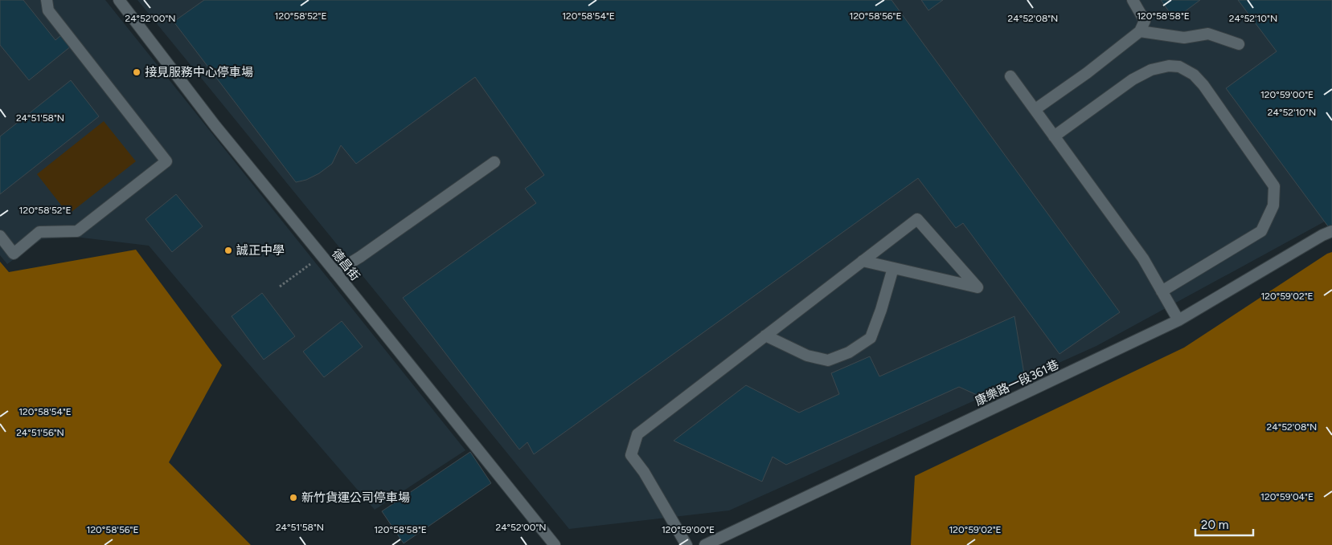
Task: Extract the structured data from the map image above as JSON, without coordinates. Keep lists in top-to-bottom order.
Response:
{
  "streets": {
    "street": ["德昌街", "康樂路一段361巷"]
  },
  "places": ["接見服務中心停車場", "誠正中學", "新竹貨運公司停車場"],
  "scale_bar": "20 m",
  "coordinates": [
    "120°58'52\"E",
    "120°58'54\"E",
    "120°58'56\"E",
    "120°58'58\"E",
    "24°52'00\"N",
    "24°52'08\"N",
    "24°52'10\"N",
    "120°59'00\"E",
    "24°51'58\"N",
    "120°59'02\"E",
    "24°51'56\"N",
    "120°59'04\"E"
  ]
}
